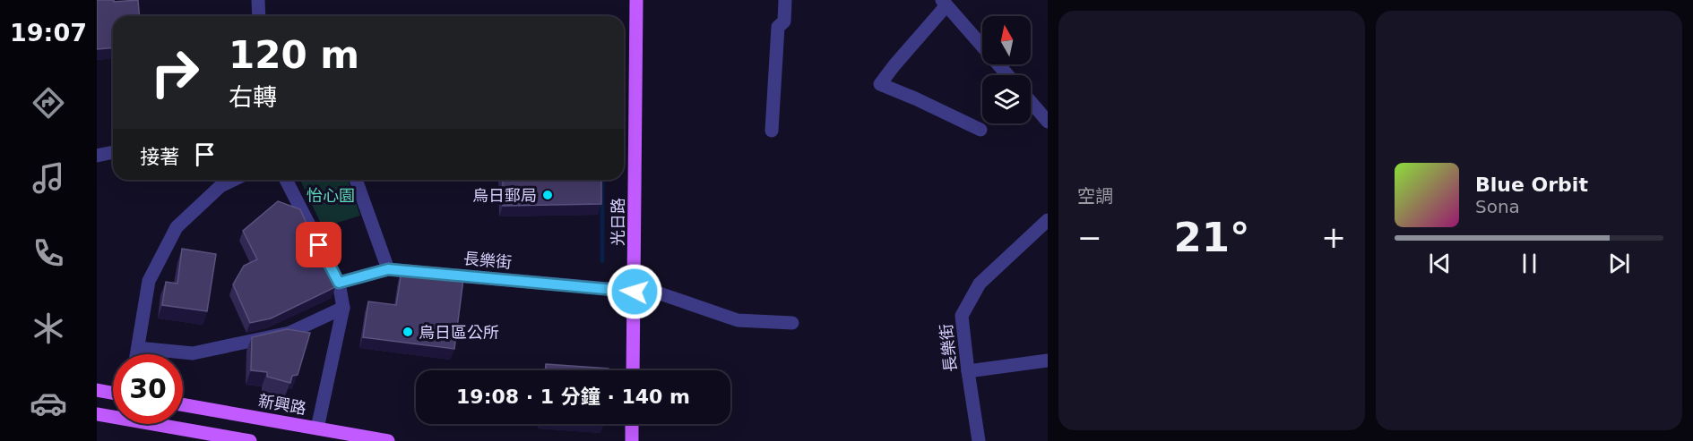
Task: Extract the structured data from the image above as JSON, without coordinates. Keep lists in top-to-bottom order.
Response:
{
  "streets": {
    "main road": ["光日路", "新興路"],
    "street": ["長樂街"]
  },
  "crossings": [
    ["光日路", "長樂街"]
  ],
  "parks": ["怡心園"],
  "places": ["烏日郵局", "烏日區公所"],
  "north": "top",
  "page": {
    "tabs": "19:07",
    "tile": "空調",
    "turn": ["120 m", "右轉"],
    "then": "接著",
    "song": ["Blue Orbit", "Sona"],
    "heat": ["−", "21°", "+"],
    "limit": "30",
    "trip": "19:08 · 1 分鐘 · 140 m"
  }
}
